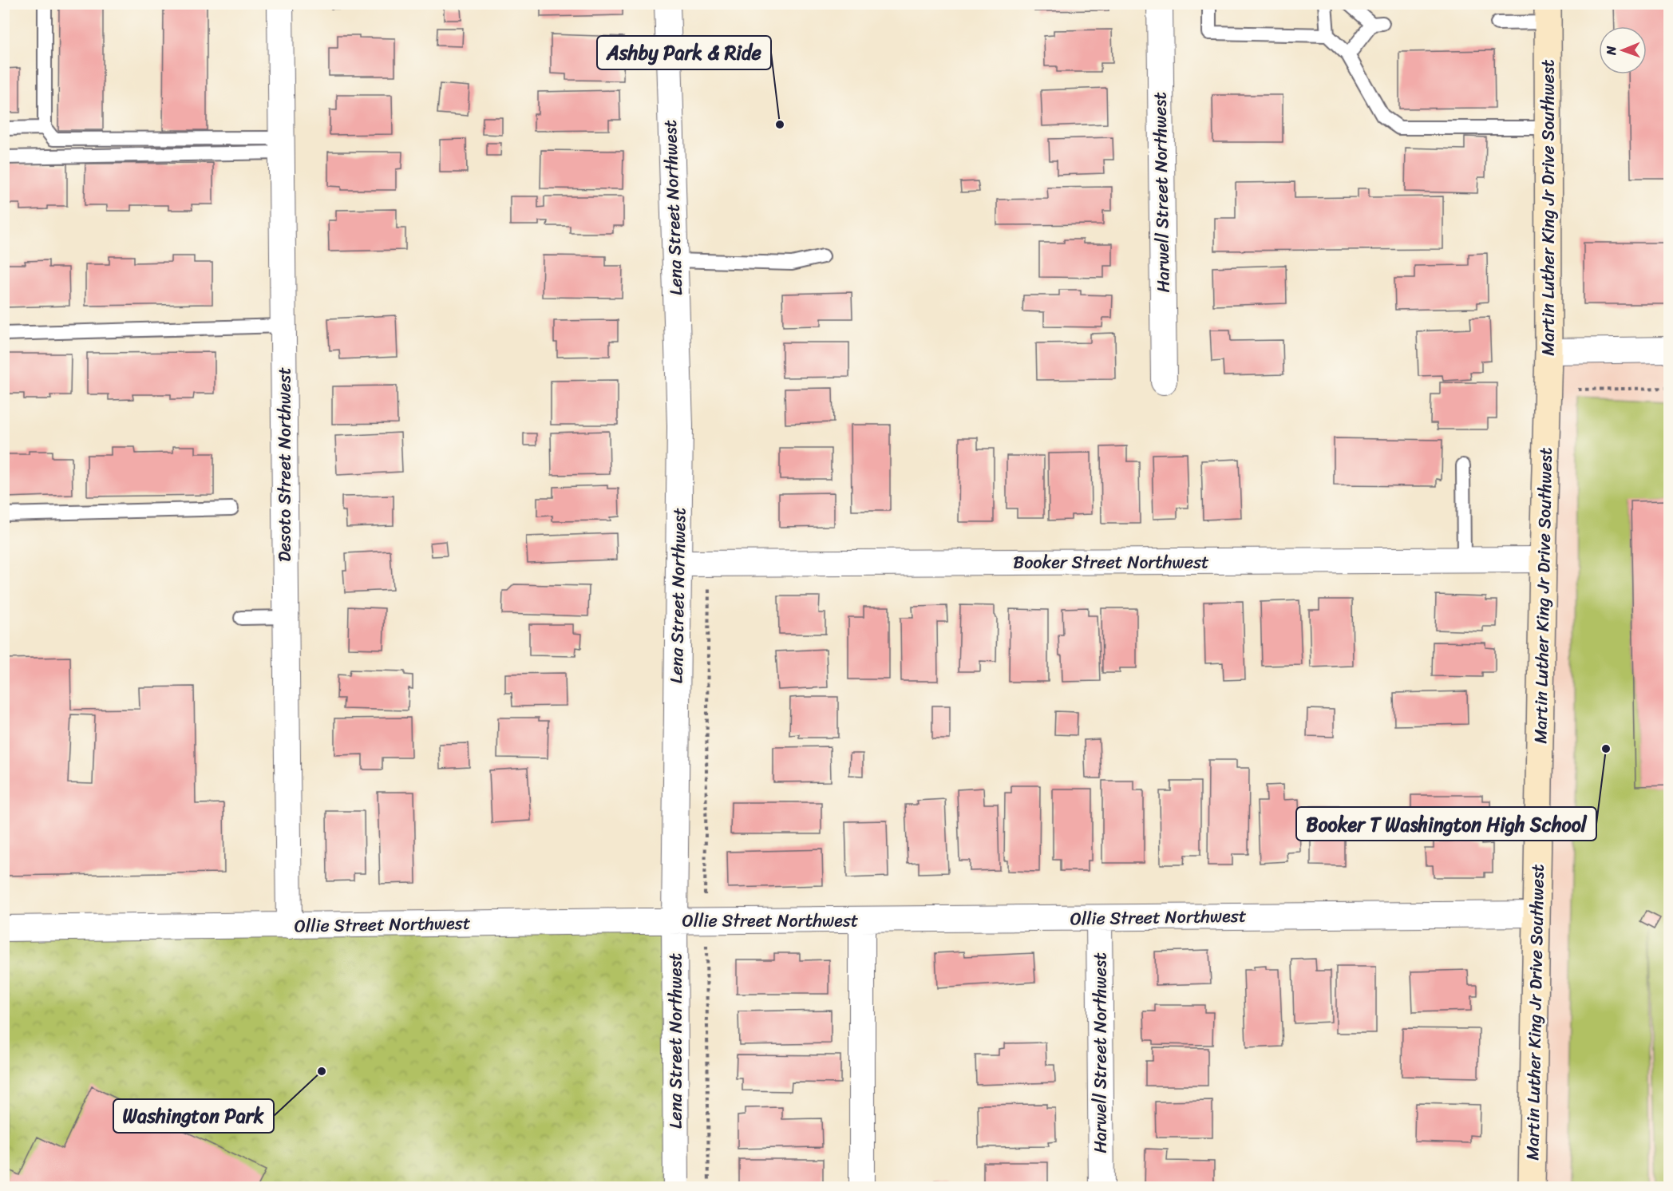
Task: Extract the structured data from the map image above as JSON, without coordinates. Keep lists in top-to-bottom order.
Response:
{
  "streets": {
    "main road": ["Martin Luther King Jr Drive Southwest"],
    "street": [
      "Harwell Street Northwest",
      "Lena Street Northwest",
      "Desoto Street Northwest",
      "Booker Street Northwest",
      "Ollie Street Northwest"
    ]
  },
  "crossings": [
    ["Harwell Street Northwest", "Ollie Street Northwest"],
    ["Lena Street Northwest", "Booker Street Northwest"],
    ["Lena Street Northwest", "Ollie Street Northwest"],
    ["Martin Luther King Jr Drive Southwest", "Booker Street Northwest"],
    ["Martin Luther King Jr Drive Southwest", "Ollie Street Northwest"],
    ["Desoto Street Northwest", "Ollie Street Northwest"]
  ],
  "places": ["Ashby Park & Ride", "Booker T Washington High School", "Washington Park"],
  "north": "left"
}
